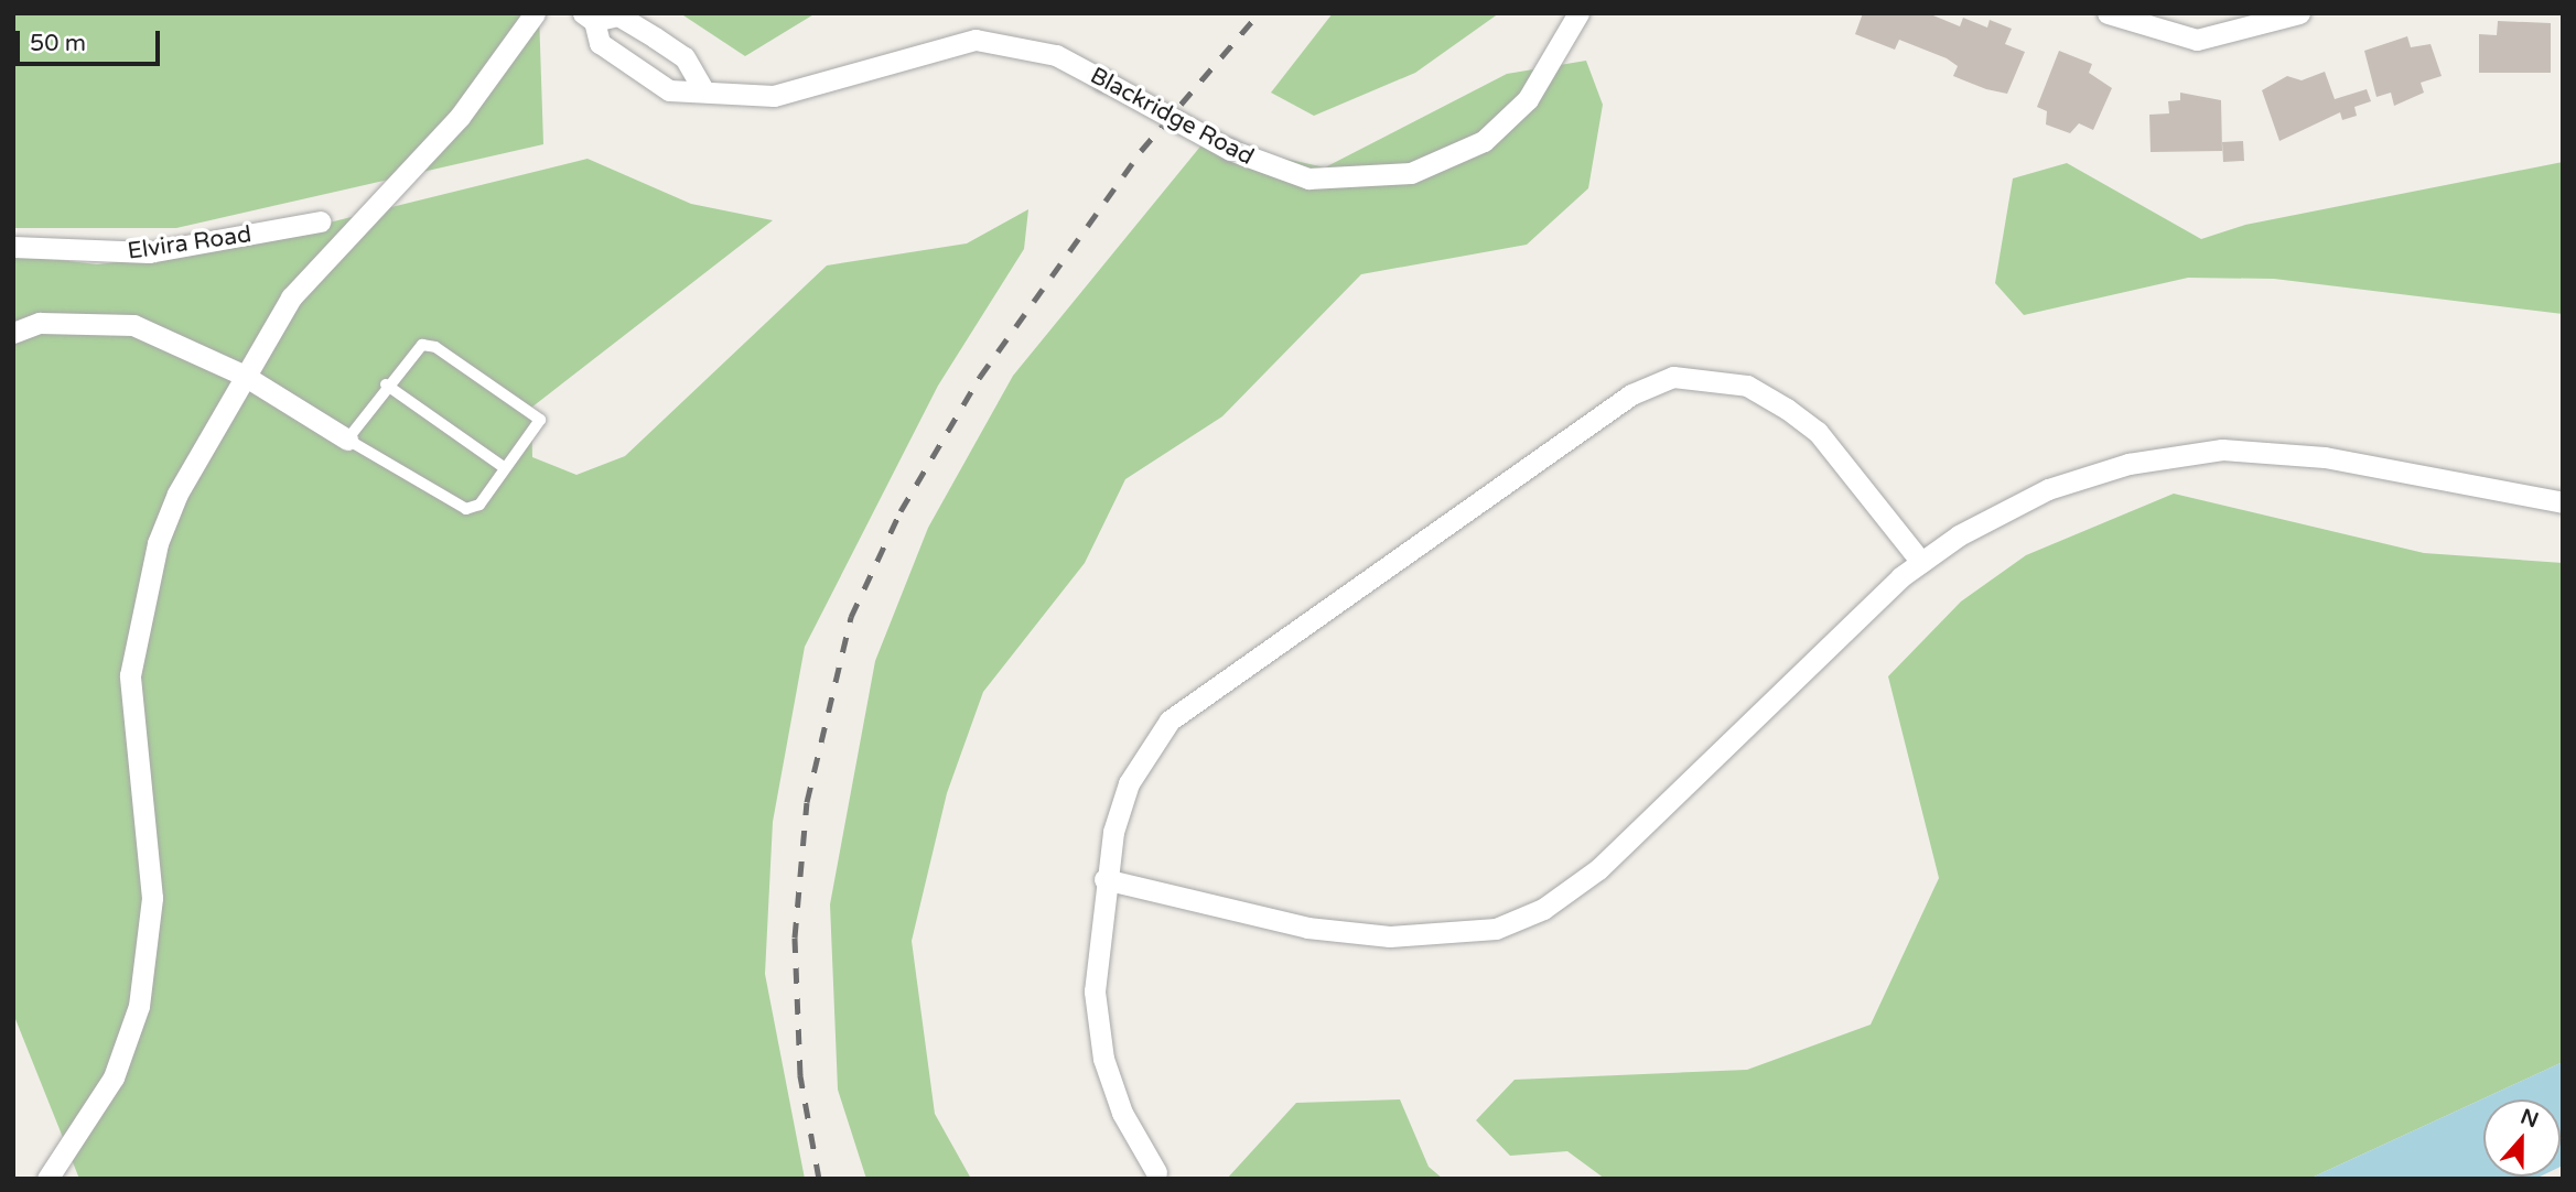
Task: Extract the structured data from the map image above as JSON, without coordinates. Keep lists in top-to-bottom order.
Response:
{
  "streets": {
    "street": ["Blackridge Road", "Elvira Road"]
  },
  "scale_bar": "50 m",
  "north": "top"
}
